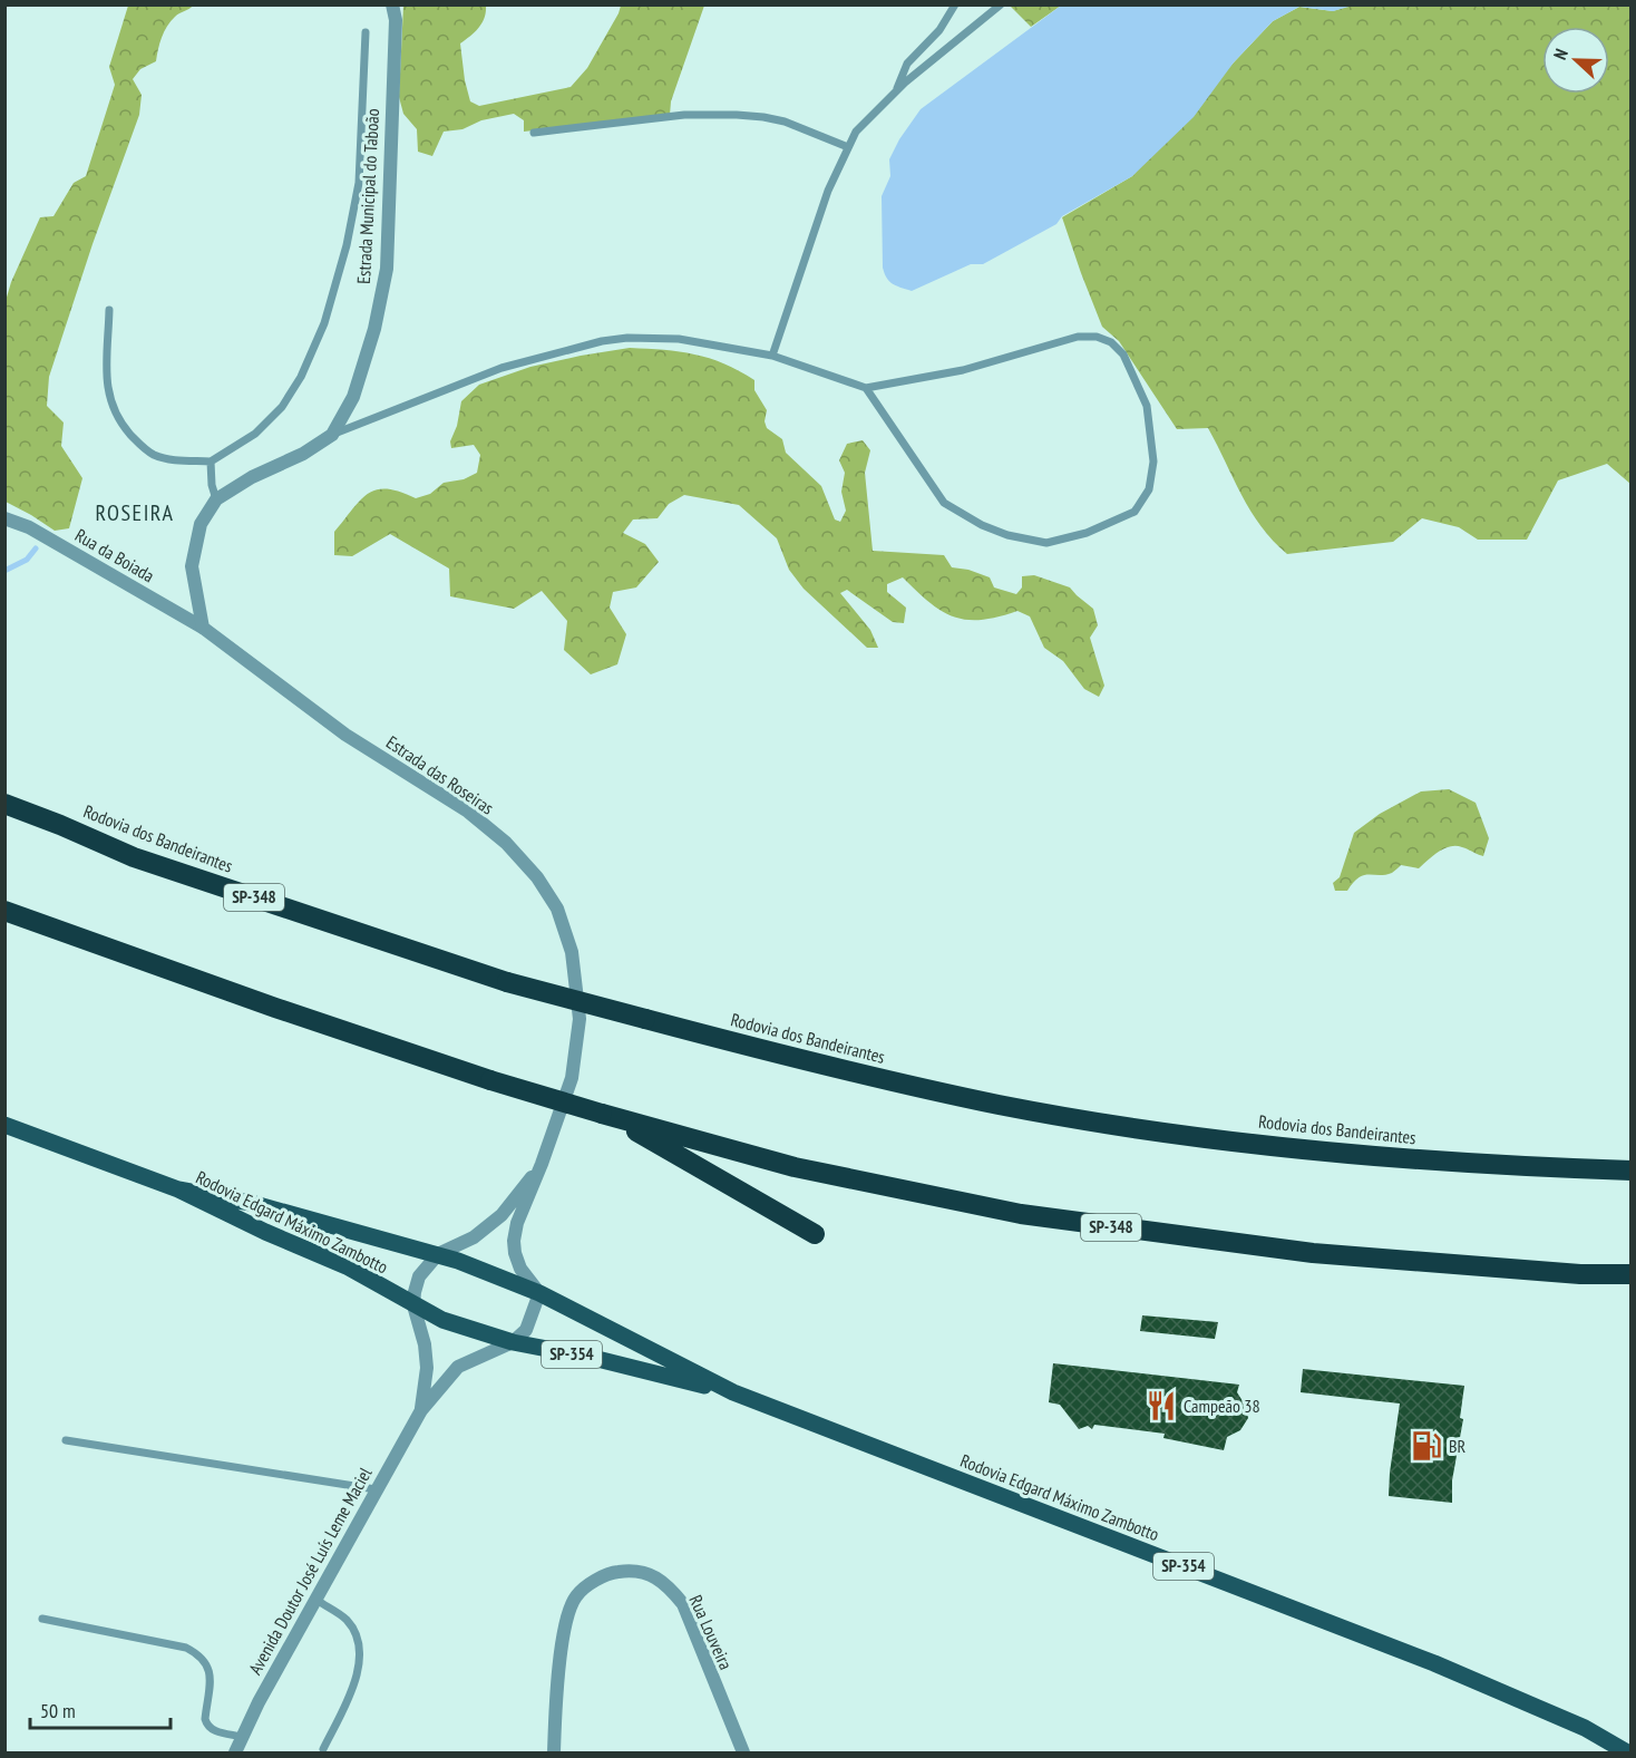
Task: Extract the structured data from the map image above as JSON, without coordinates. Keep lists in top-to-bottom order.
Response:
{
  "streets": {
    "highway": ["Rodovia dos Bandeirantes", "SP-348"],
    "main road": ["Rodovia Edgard Máximo Zambotto", "SP-354"],
    "street": [
      "Estrada Municipal do Taboão",
      "Rua da Boiada",
      "Estrada das Roseiras",
      "Avenida Doutor José Luís Leme Maciel",
      "Rua Louveira"
    ]
  },
  "crossings": [
    ["Estrada Municipal do Taboão", "Rua da Boiada"],
    ["Estrada Municipal do Taboão", "Estrada das Roseiras"],
    ["Rua da Boiada", "Estrada das Roseiras"],
    ["Estrada das Roseiras", "Rodovia Edgard Máximo Zambotto"],
    ["Rodovia Edgard Máximo Zambotto", "Avenida Doutor José Luís Leme Maciel"]
  ],
  "districts": ["ROSEIRA"],
  "places": {
    "restaurant": ["Campeão 38"],
    "fuel station": ["BR"]
  },
  "scale_bar": "50 m",
  "north": "left"
}
